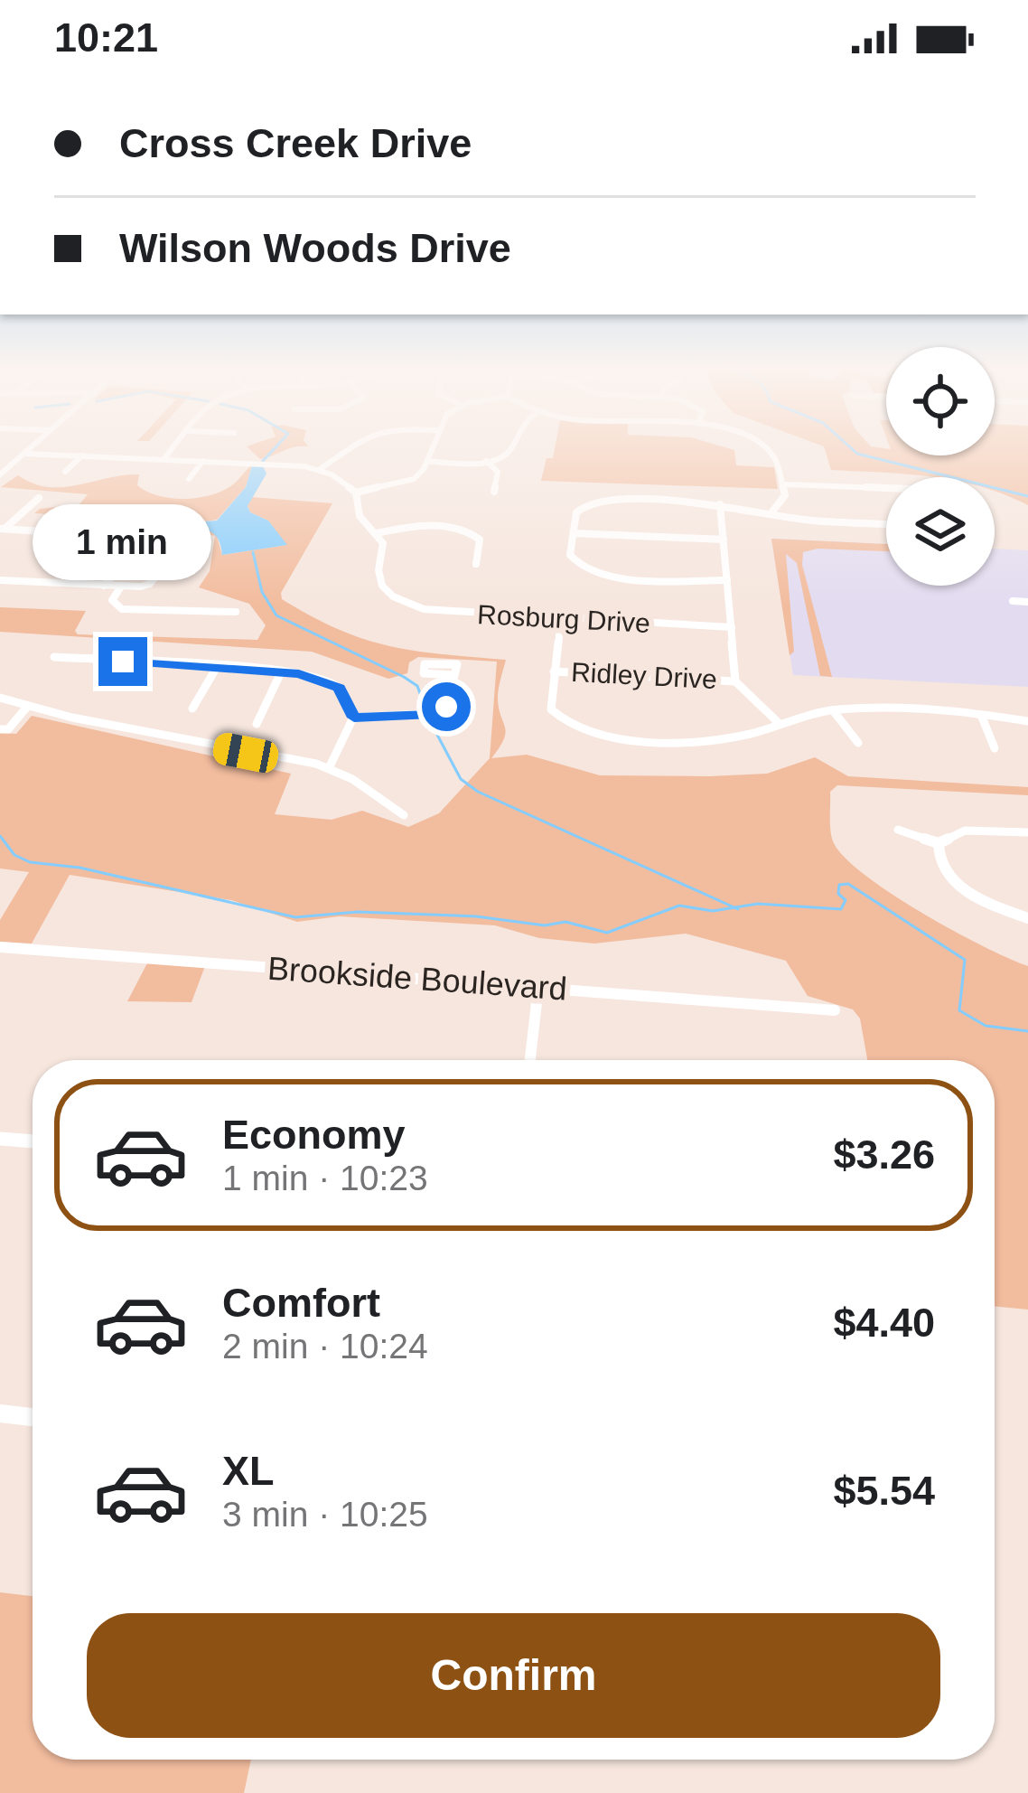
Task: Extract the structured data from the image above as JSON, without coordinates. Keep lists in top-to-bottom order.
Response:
{
  "streets": {
    "street": ["Rosburg Drive", "Ridley Drive", "Brookside Boulevard"]
  },
  "page": {
    "status": "10:21",
    "banner": ["Cross Creek Drive", "Wilson Woods Drive"],
    "bubble": "1 min",
    "list": [
      {
        "name": "Economy",
        "note": "1 min · 10:23",
        "value": "$3.26"
      },
      {
        "name": "Comfort",
        "note": "2 min · 10:24",
        "value": "$4.40"
      },
      {
        "name": "XL",
        "note": "3 min · 10:25",
        "value": "$5.54"
      }
    ],
    "buttons": "Confirm"
  }
}
